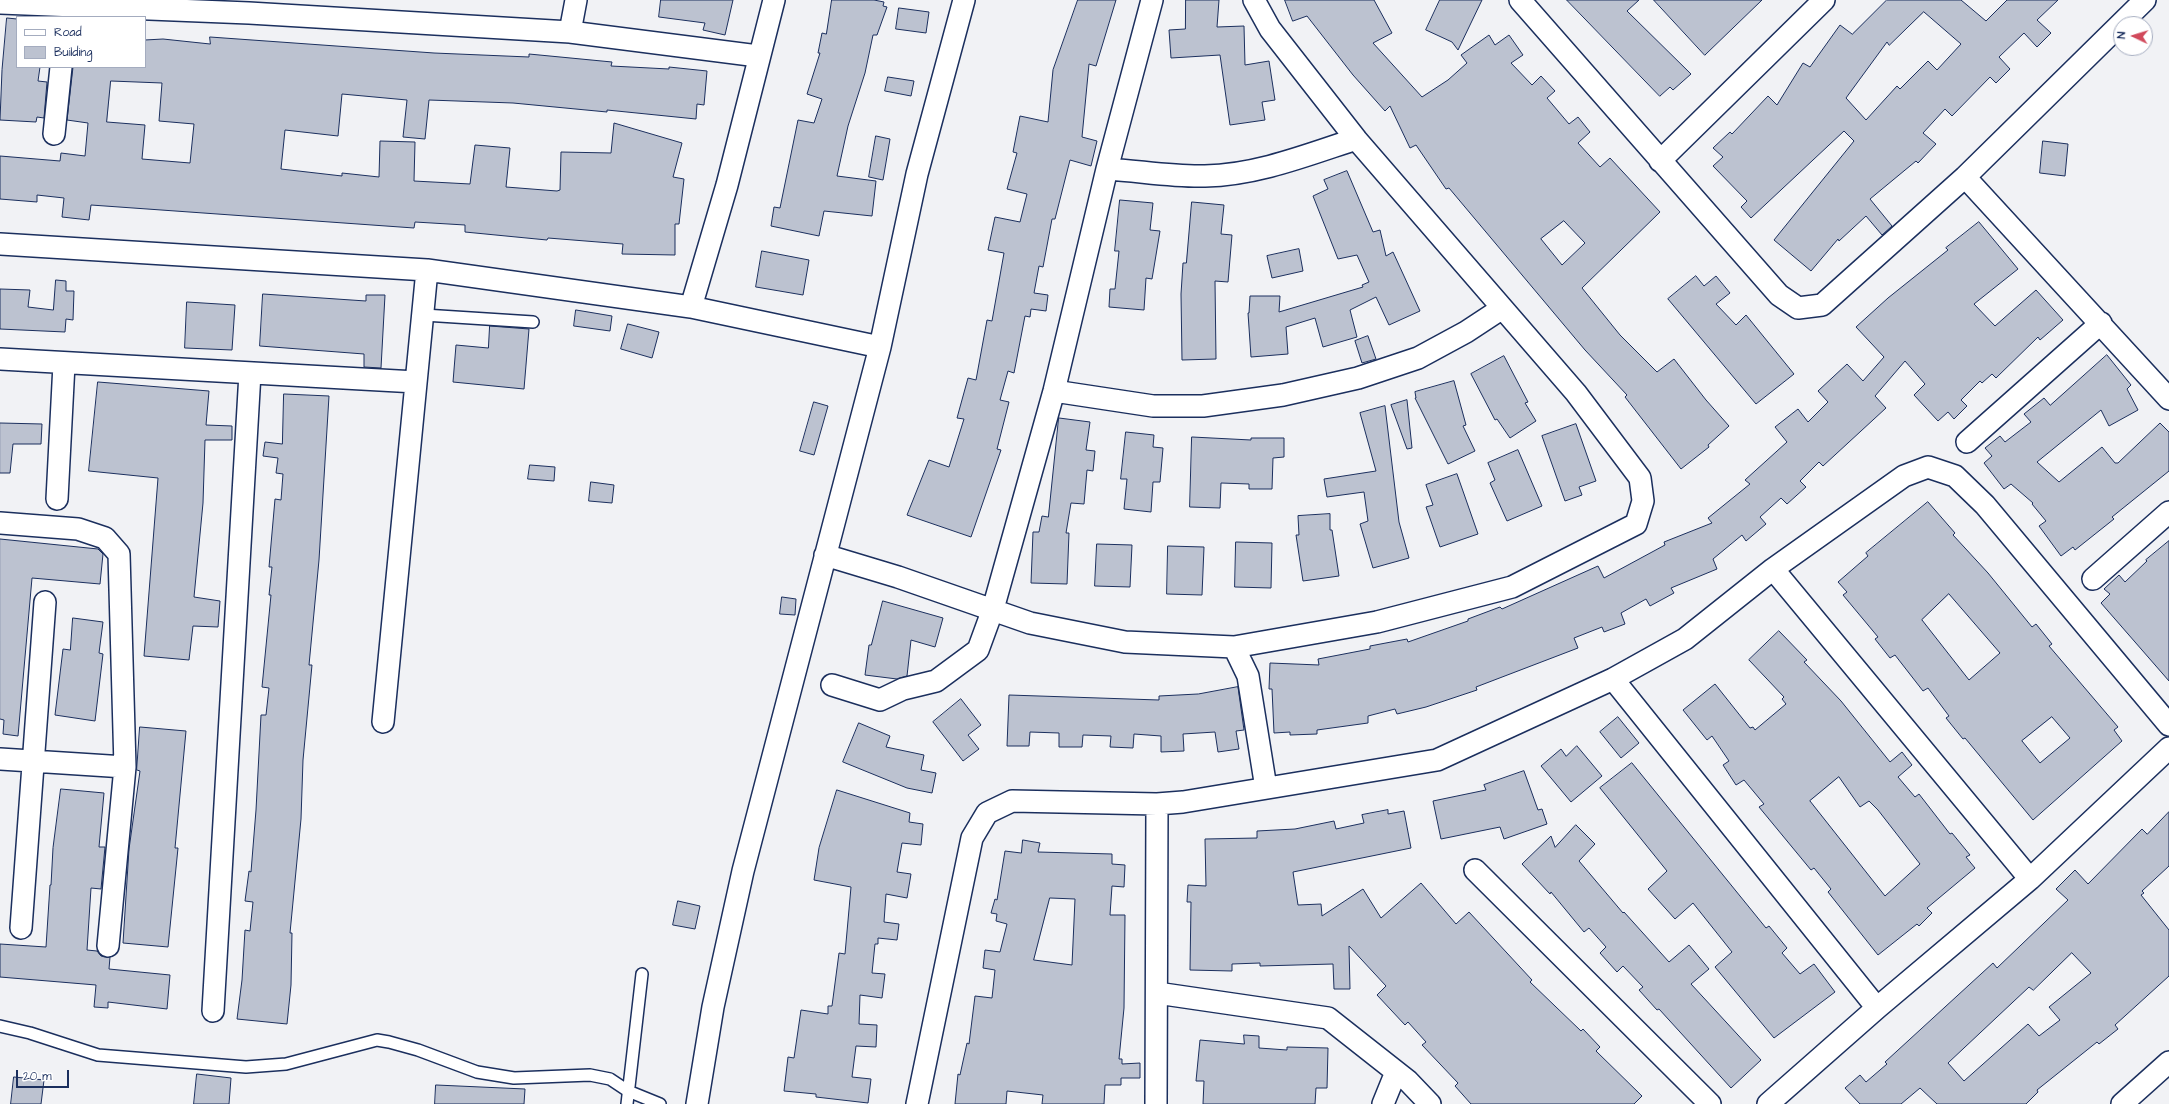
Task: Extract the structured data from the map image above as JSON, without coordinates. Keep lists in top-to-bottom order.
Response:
{
  "legend": ["Road", "Building"],
  "scale_bar": "20 m",
  "north": "left"
}
